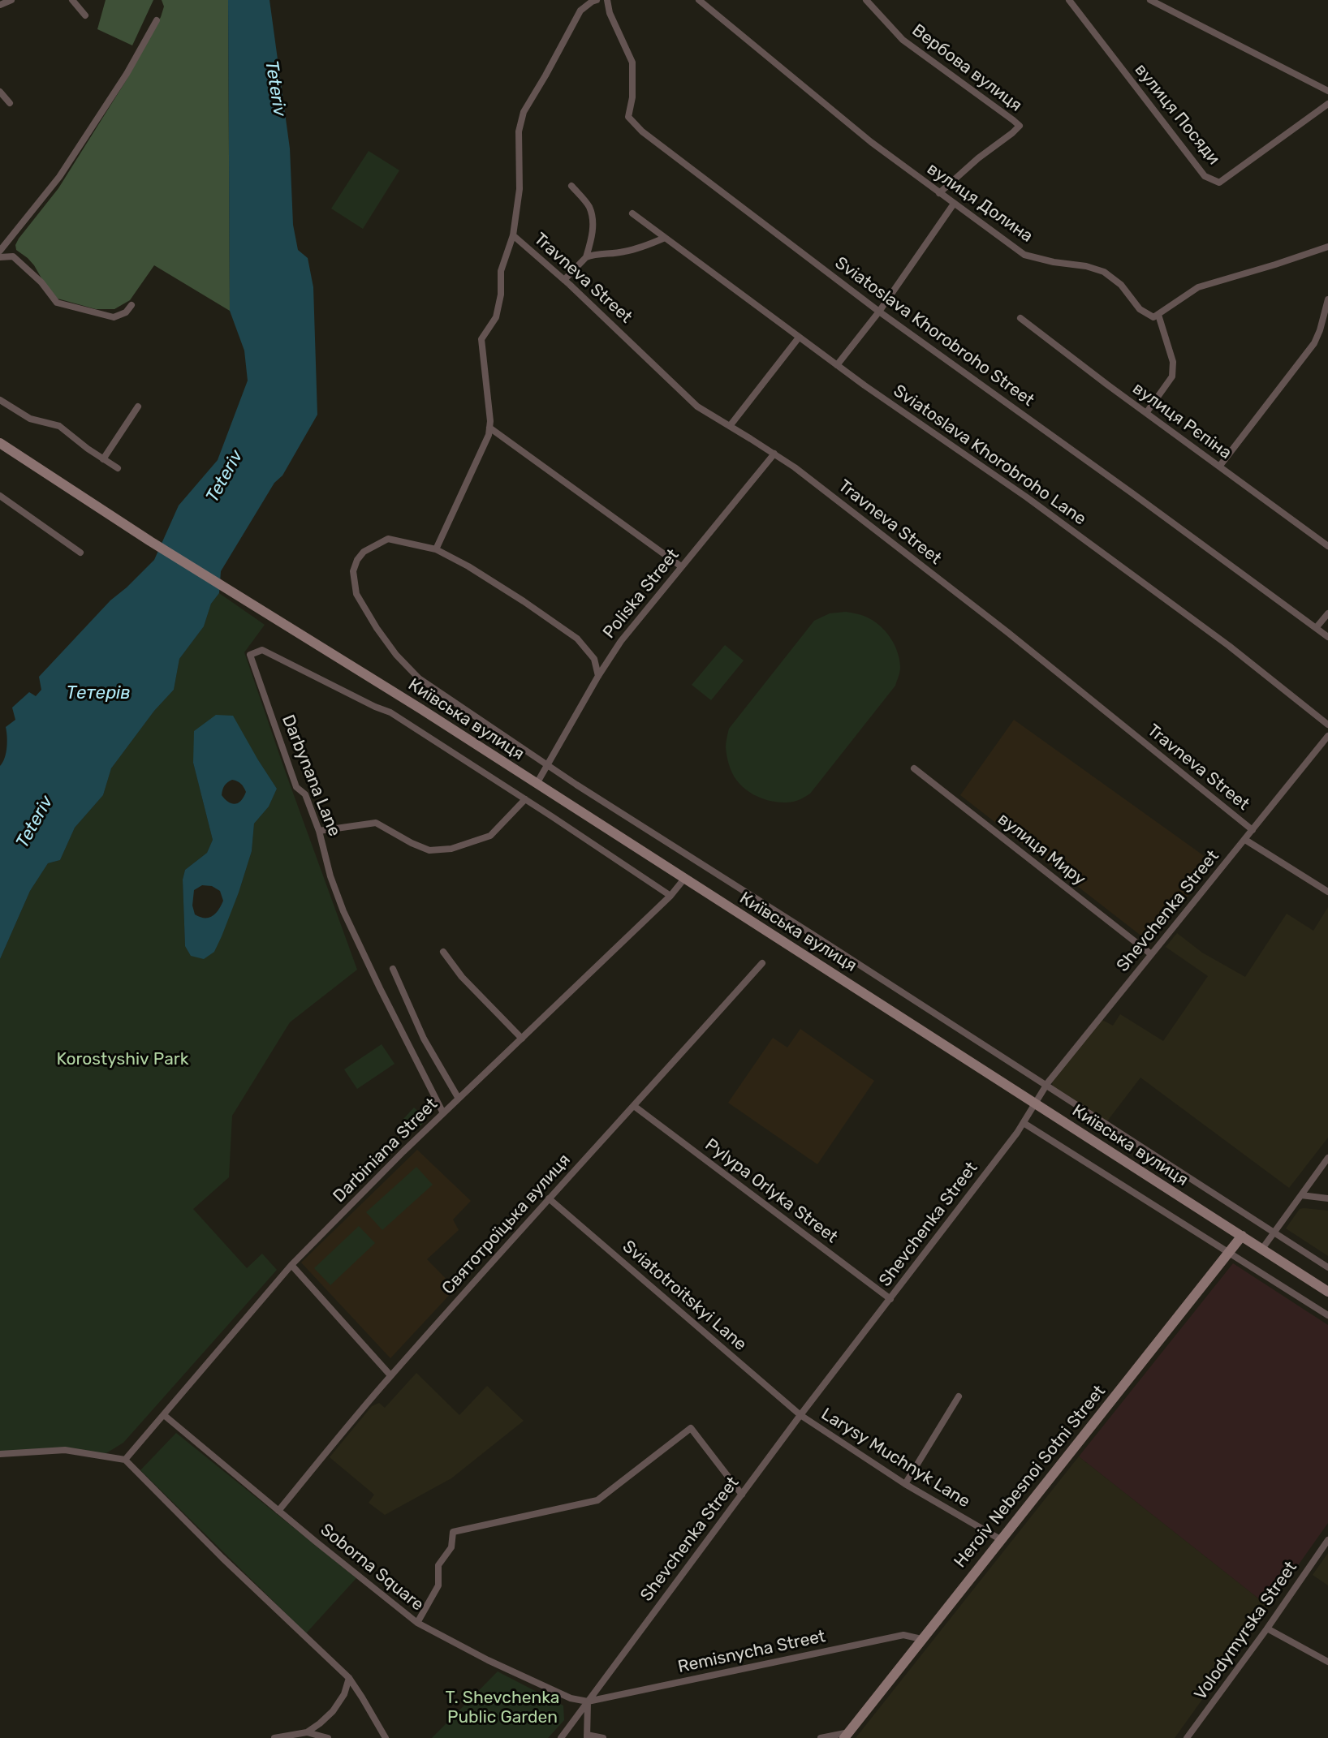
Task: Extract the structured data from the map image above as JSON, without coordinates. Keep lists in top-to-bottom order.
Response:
{
  "streets": {
    "main road": ["Київська вулиця", "Heroiv Nebesnoi Sotni Street"],
    "street": [
      "Вербова вулиця",
      "вулиця Посяди",
      "вулиця Долина",
      "Travneva Street",
      "Sviatoslava Khorobroho Street",
      "вулиця Рєпіна",
      "Sviatoslava Khorobroho Lane",
      "Poliska Street",
      "Darbynana Lane",
      "вулиця Миру",
      "Shevchenka Street",
      "Darbiniana Street",
      "Pylypa Orlyka Street",
      "Святотроїцька вулиця",
      "Sviatotroitskyi Lane",
      "Larysy Muchnyk Lane",
      "Soborna Square",
      "Volodymyrska Street",
      "Remisnycha Street"
    ]
  },
  "crossings": [
    ["Вербова вулиця", "вулиця Долина"],
    ["Travneva Street", "Sviatoslava Khorobroho Lane"],
    ["Travneva Street", "Poliska Street"],
    ["Travneva Street", "Shevchenka Street"],
    ["Poliska Street", "Київська вулиця"],
    ["Київська вулиця", "Shevchenka Street"],
    ["Київська вулиця", "Darbiniana Street"],
    ["Київська вулиця", "Heroiv Nebesnoi Sotni Street"],
    ["Darbynana Lane", "Darbiniana Street"],
    ["вулиця Миру", "Shevchenka Street"],
    ["Shevchenka Street", "Pylypa Orlyka Street"],
    ["Shevchenka Street", "Sviatotroitskyi Lane"],
    ["Shevchenka Street", "Larysy Muchnyk Lane"],
    ["Shevchenka Street", "Soborna Square"],
    ["Shevchenka Street", "Remisnycha Street"],
    ["Darbiniana Street", "Soborna Square"],
    ["Pylypa Orlyka Street", "Святотроїцька вулиця"],
    ["Святотроїцька вулиця", "Sviatotroitskyi Lane"],
    ["Святотроїцька вулиця", "Soborna Square"],
    ["Sviatotroitskyi Lane", "Larysy Muchnyk Lane"],
    ["Larysy Muchnyk Lane", "Heroiv Nebesnoi Sotni Street"],
    ["Heroiv Nebesnoi Sotni Street", "Remisnycha Street"],
    ["Soborna Square", "Remisnycha Street"]
  ],
  "water": ["Teteriv", "Тетерів"],
  "parks": ["Korostyshiv Park", "T. Shevchenka Public Garden"]
}
